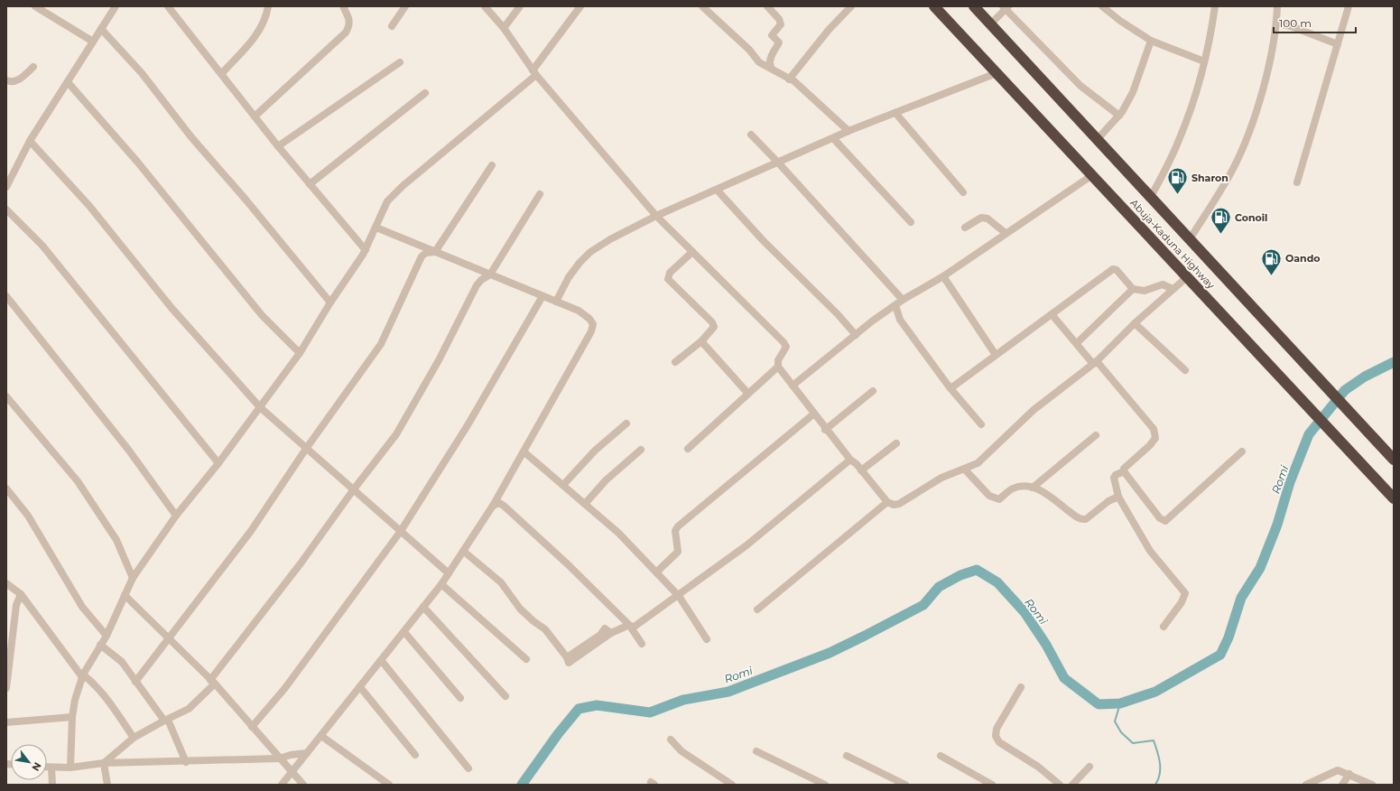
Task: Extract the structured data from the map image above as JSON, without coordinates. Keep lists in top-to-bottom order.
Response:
{
  "streets": {
    "highway": ["Abuja-Kaduna Highway"]
  },
  "water": ["Romi"],
  "places": {
    "fuel station": ["Sharon", "Conoil", "Oando"]
  },
  "scale_bar": "100 m",
  "north": "bottom right"
}
